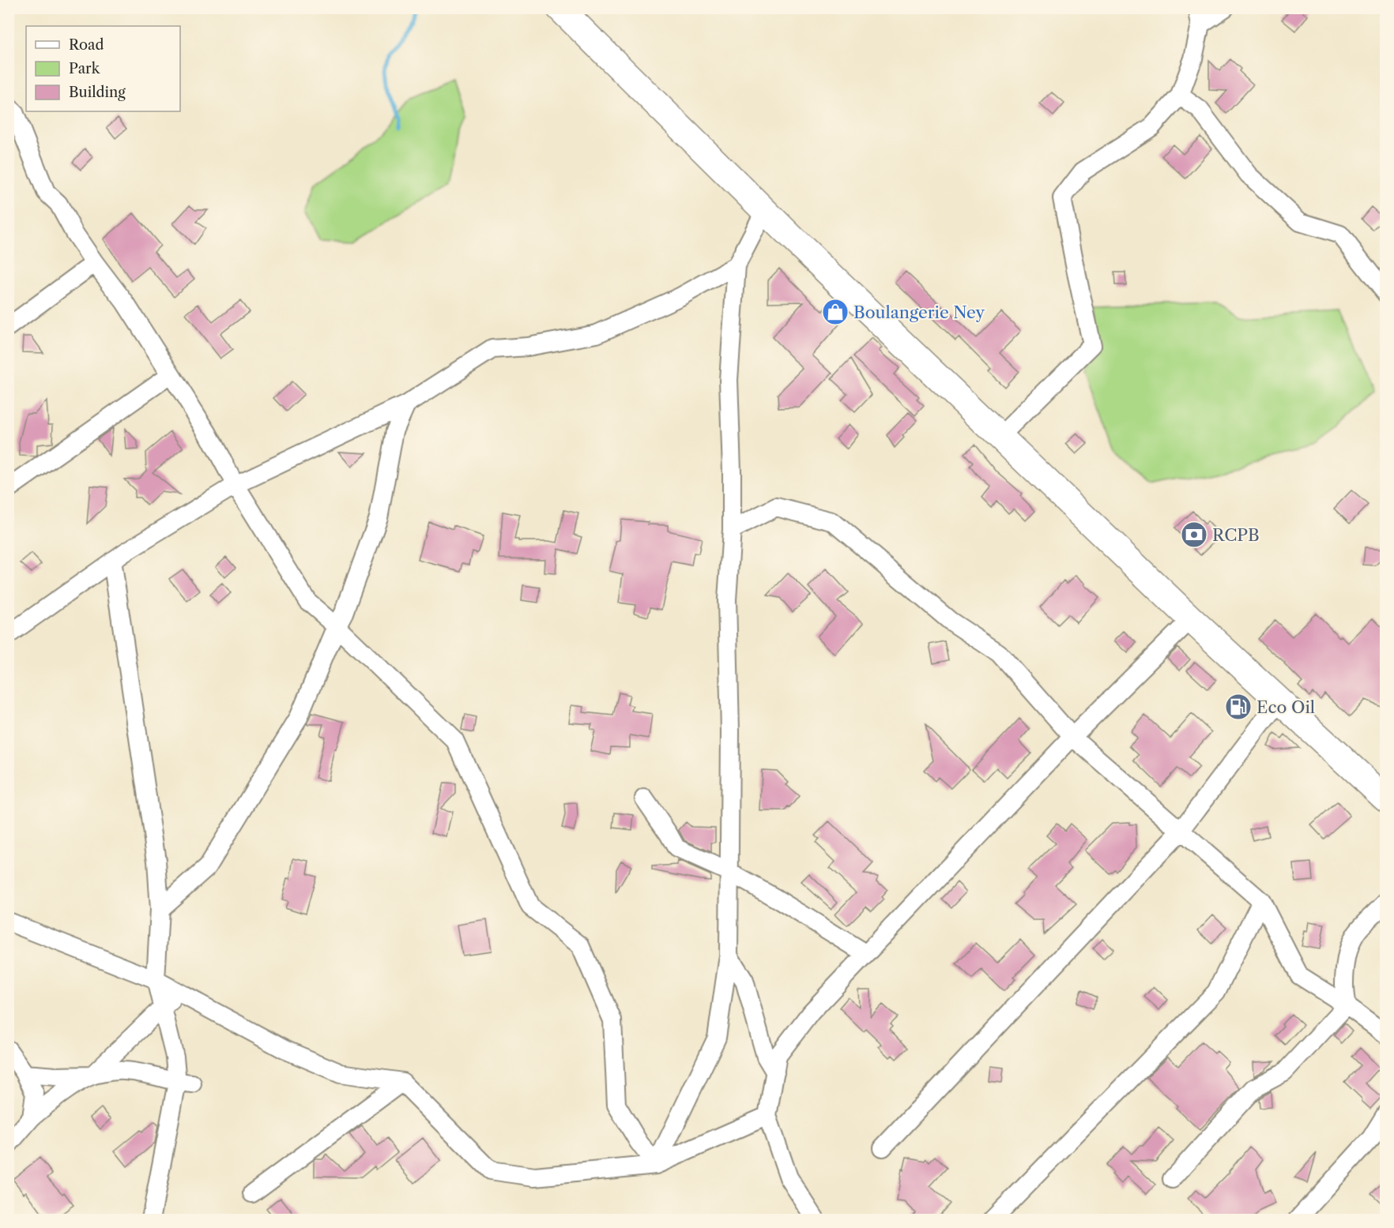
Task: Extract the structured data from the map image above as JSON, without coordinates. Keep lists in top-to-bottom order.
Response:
{
  "places": {
    "shop": ["Boulangerie Ney"],
    "bank": ["RCPB"],
    "fuel station": ["Eco Oil"]
  },
  "legend": ["Road", "Park", "Building"]
}
